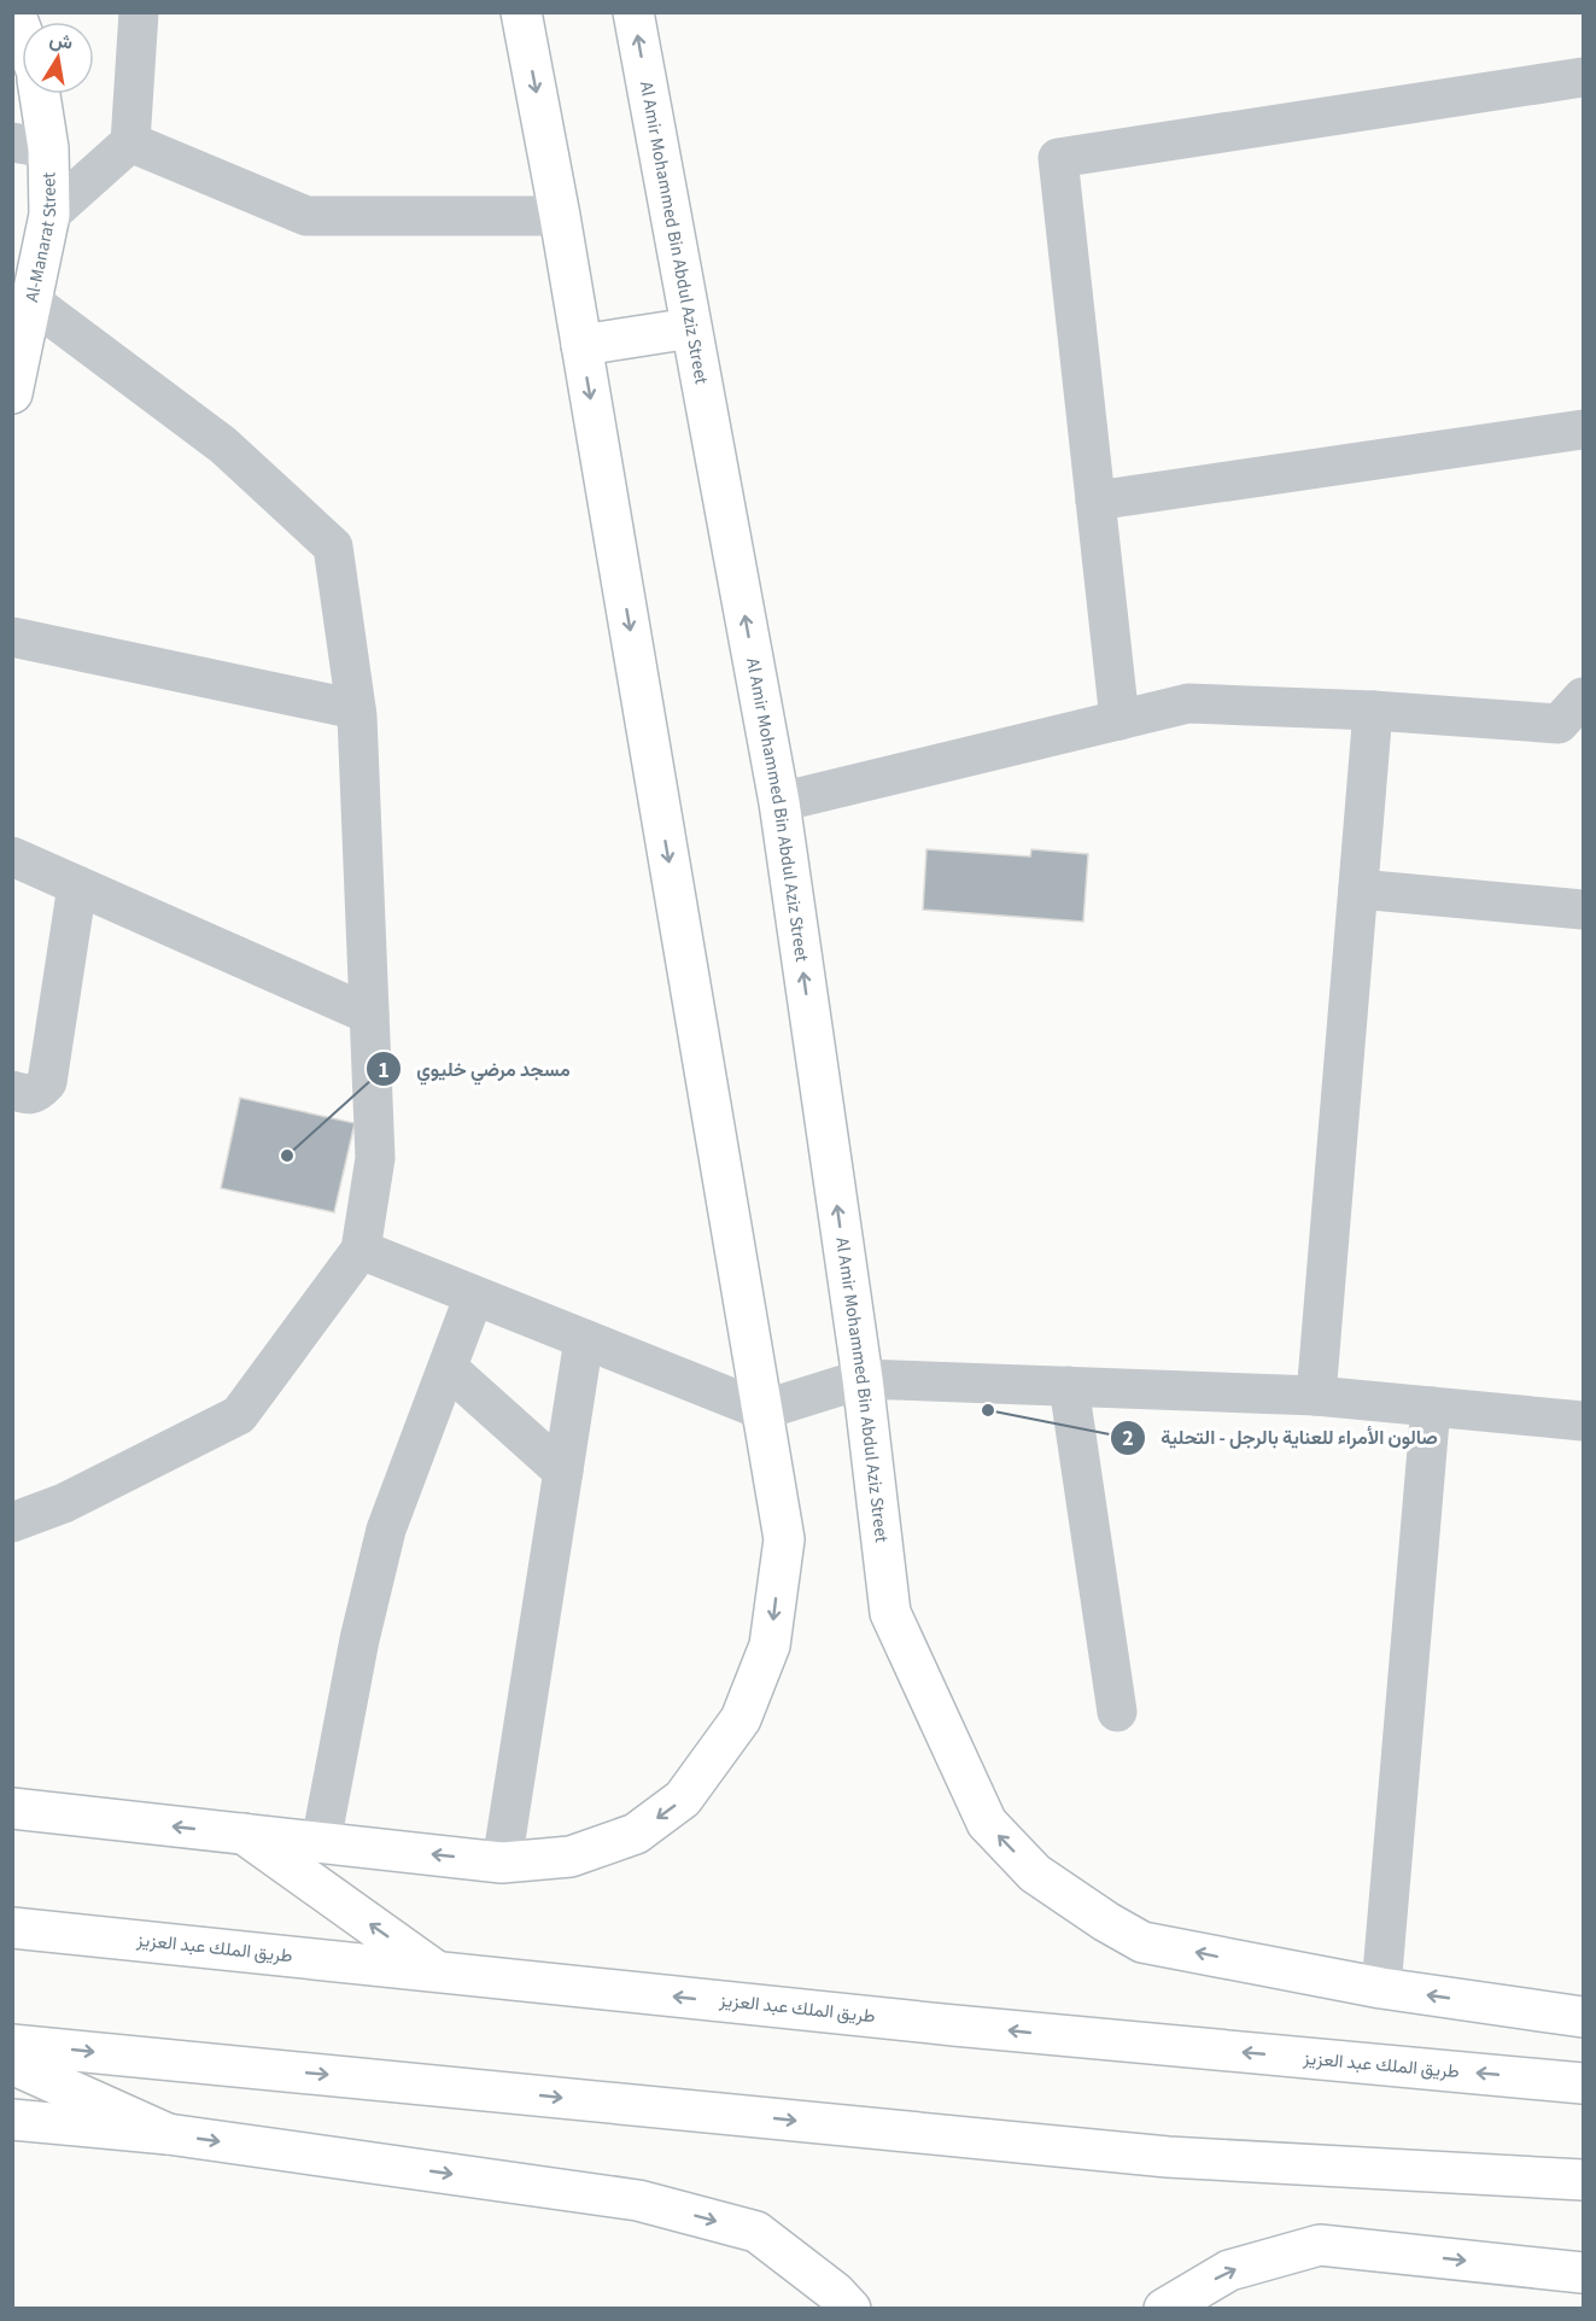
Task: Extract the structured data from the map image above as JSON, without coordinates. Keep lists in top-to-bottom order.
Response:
{
  "streets": {
    "main road": ["Al Amir Mohammed Bin Abdul Aziz Street", "Al-Manarat Street", "طريق الملك عبد العزيز"]
  },
  "places": ["مسجد مرضي خليوي", "صالون الأمراء للعناية بالرجل - التحلية"],
  "north": "top"
}
